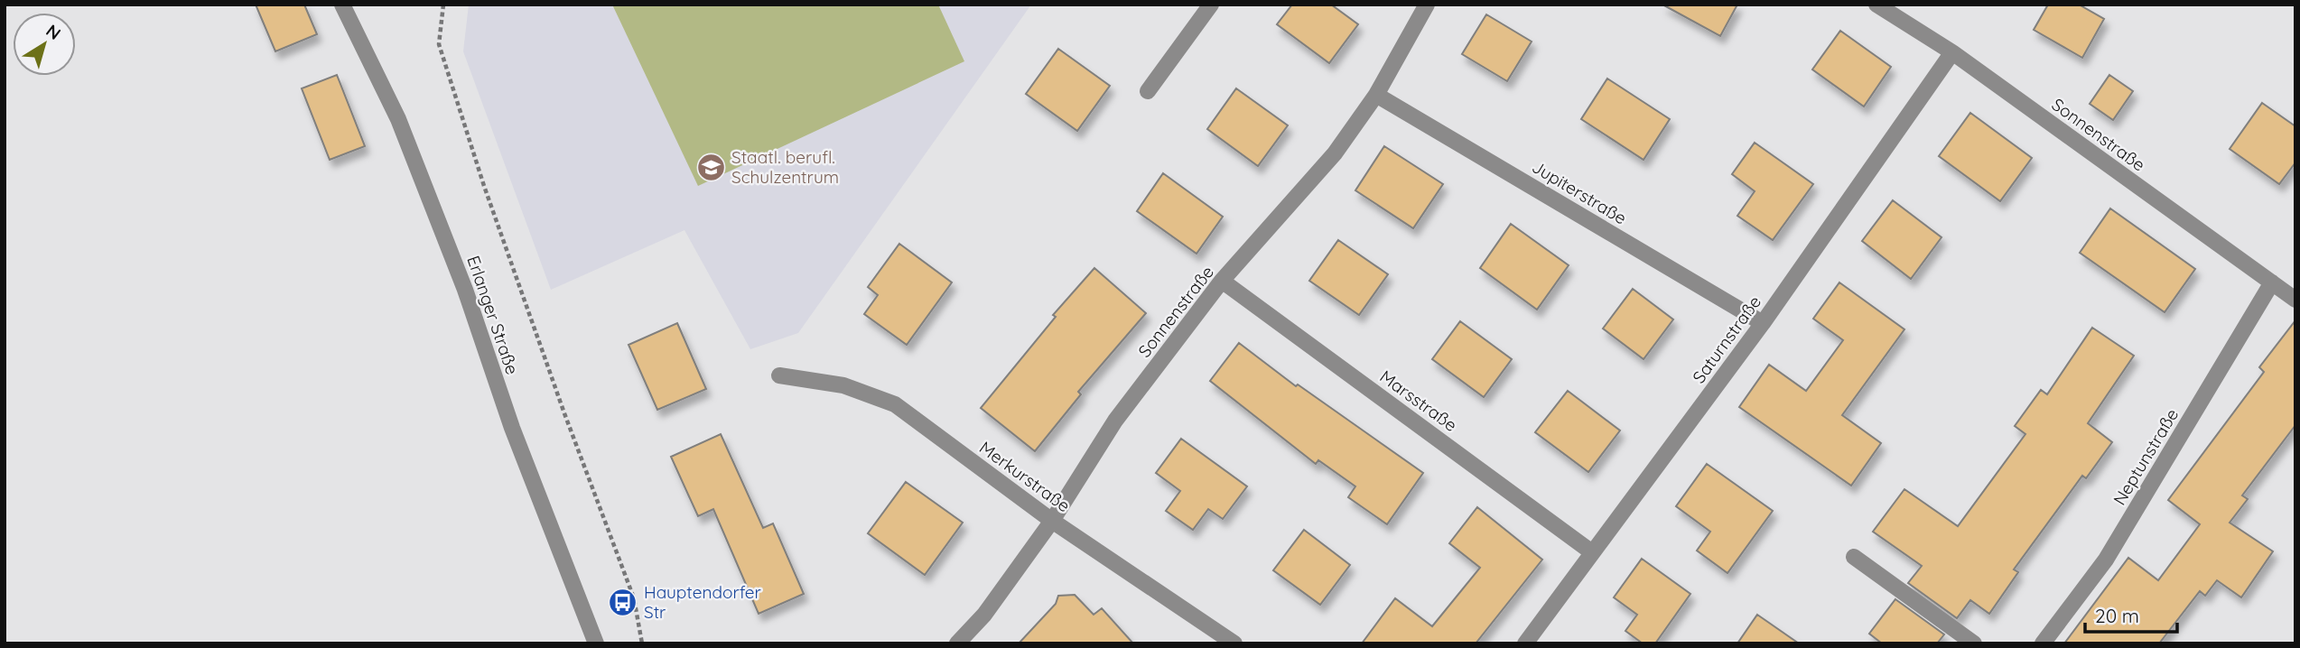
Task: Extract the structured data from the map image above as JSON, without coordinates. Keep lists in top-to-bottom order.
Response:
{
  "streets": {
    "street": [
      "Sonnenstraße",
      "Jupiterstraße",
      "Erlanger Straße",
      "Saturnstraße",
      "Marsstraße",
      "Neptunstraße",
      "Merkurstraße"
    ]
  },
  "crossings": [
    ["Sonnenstraße", "Jupiterstraße"],
    ["Sonnenstraße", "Saturnstraße"],
    ["Sonnenstraße", "Marsstraße"],
    ["Sonnenstraße", "Neptunstraße"],
    ["Sonnenstraße", "Merkurstraße"],
    ["Jupiterstraße", "Saturnstraße"],
    ["Saturnstraße", "Marsstraße"]
  ],
  "places": {
    "school or university": ["Staatl. berufl. Schulzentrum"],
    "bus stop": ["Hauptendorfer Str"]
  },
  "scale_bar": "20 m",
  "north": "top right"
}
